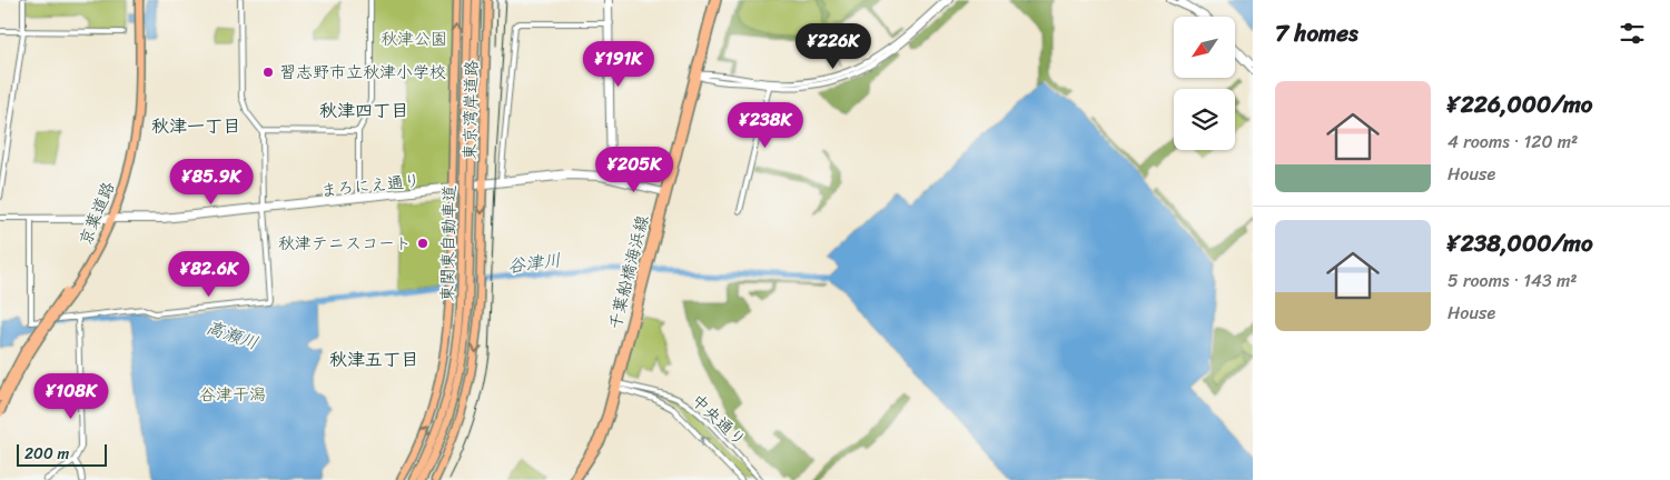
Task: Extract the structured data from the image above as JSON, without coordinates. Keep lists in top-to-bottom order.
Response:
{
  "streets": {
    "highway": ["東京湾岸道路", "京葉道路", "東関東自動車道"],
    "main road": ["千葉船橋海浜線"],
    "street": ["まろにえ通り", "中央通り"]
  },
  "crossings": [
    ["東京湾岸道路", "まろにえ通り"],
    ["まろにえ通り", "京葉道路"],
    ["まろにえ通り", "千葉船橋海浜線"],
    ["千葉船橋海浜線", "中央通り"]
  ],
  "districts": ["秋津四丁目", "秋津一丁目", "秋津五丁目"],
  "water": ["谷津川", "高瀬川"],
  "parks": ["秋津公園", "谷津干潟"],
  "places": ["習志野市立秋津小学校", "秋津テニスコート"],
  "scale_bar": "200 m",
  "north": "bottom left",
  "page": {
    "heading": "7 homes",
    "price": [
      "¥226K",
      "¥191K",
      "¥238K",
      "¥205K",
      "¥85.9K",
      "¥82.6K",
      "¥108K"
    ],
    "list": [
      {
        "name": "¥226,000/mo",
        "note": "4 rooms · 120 m² · House"
      },
      {
        "name": "¥238,000/mo",
        "note": "5 rooms · 143 m² · House"
      }
    ],
    "scale": "200 m"
  }
}
